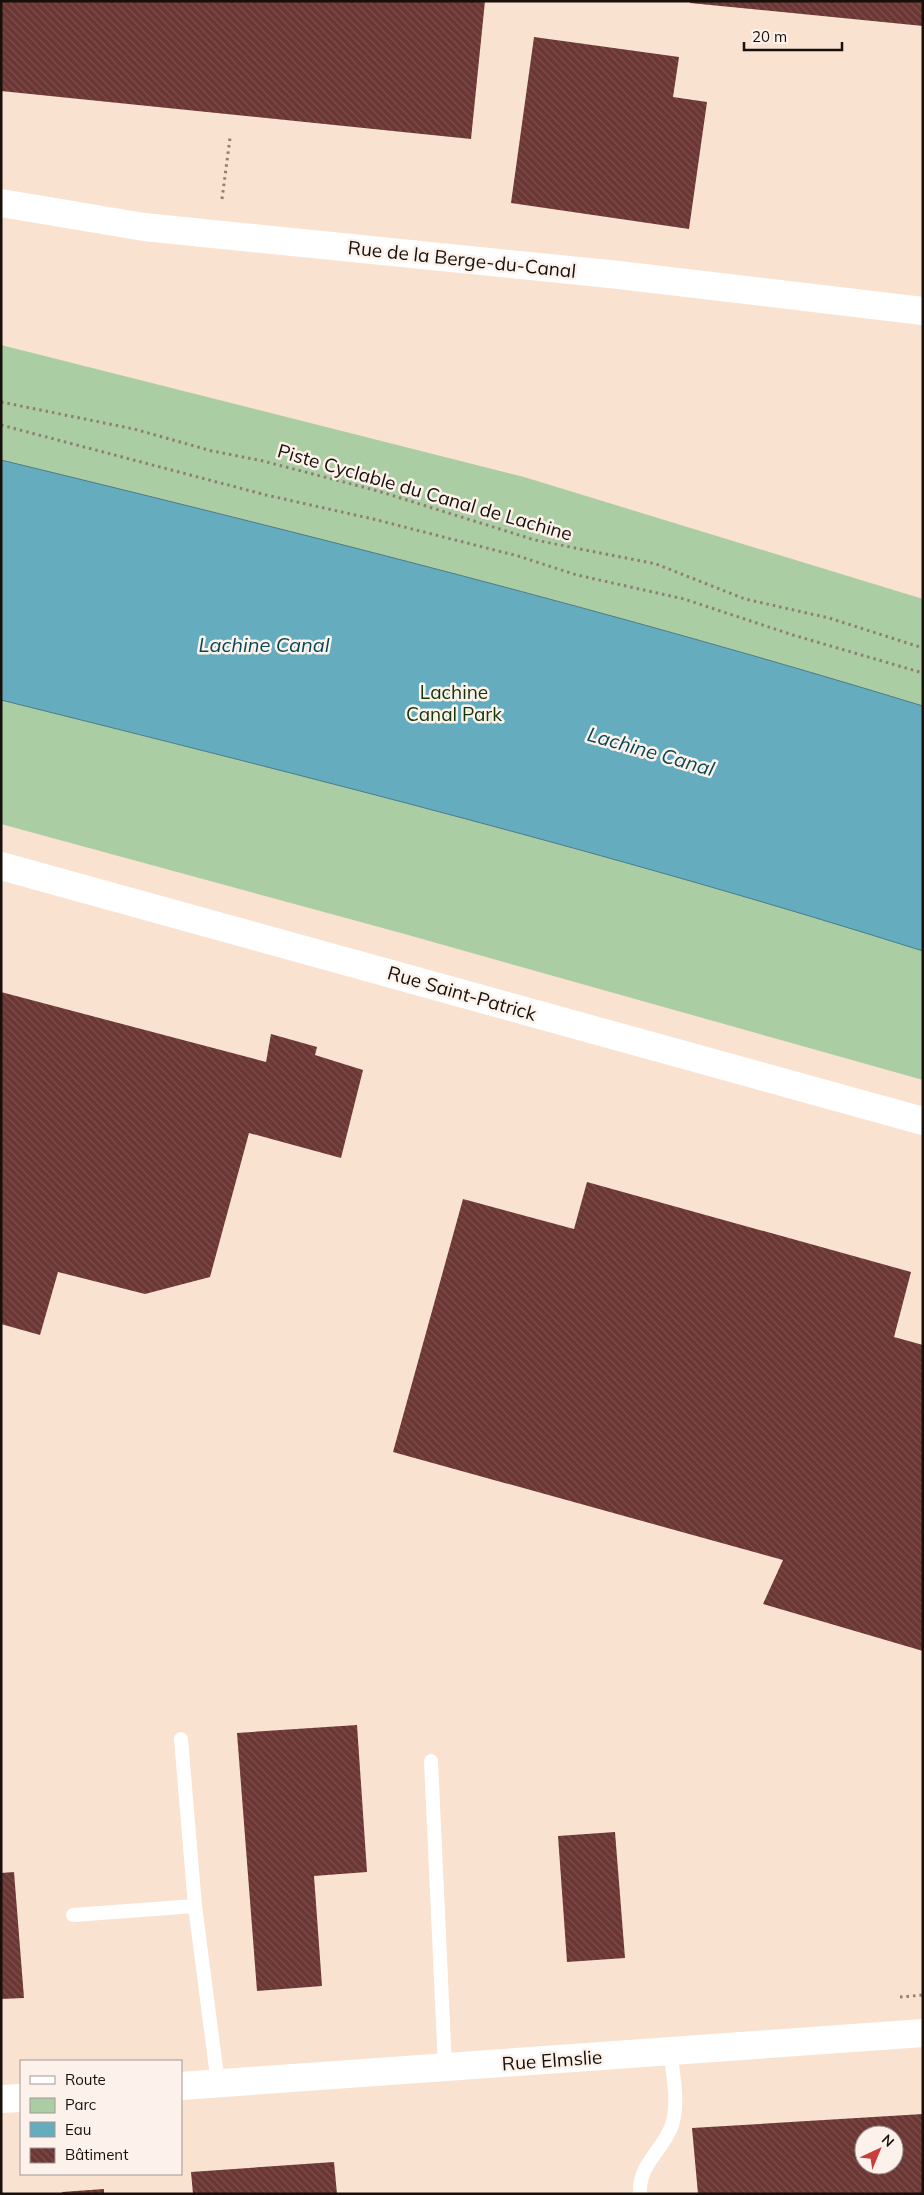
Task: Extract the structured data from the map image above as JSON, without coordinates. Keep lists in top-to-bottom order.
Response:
{
  "streets": {
    "street": ["Rue de la Berge-du-Canal", "Rue Saint-Patrick", "Rue Elmslie"],
    "path": ["Piste Cyclable du Canal de Lachine"]
  },
  "water": ["Lachine Canal"],
  "parks": ["Lachine Canal Park"],
  "legend": [
    "Route",
    "Parc",
    "Eau",
    "Bâtiment"
  ],
  "scale_bar": "20 m",
  "north": "top right"
}
